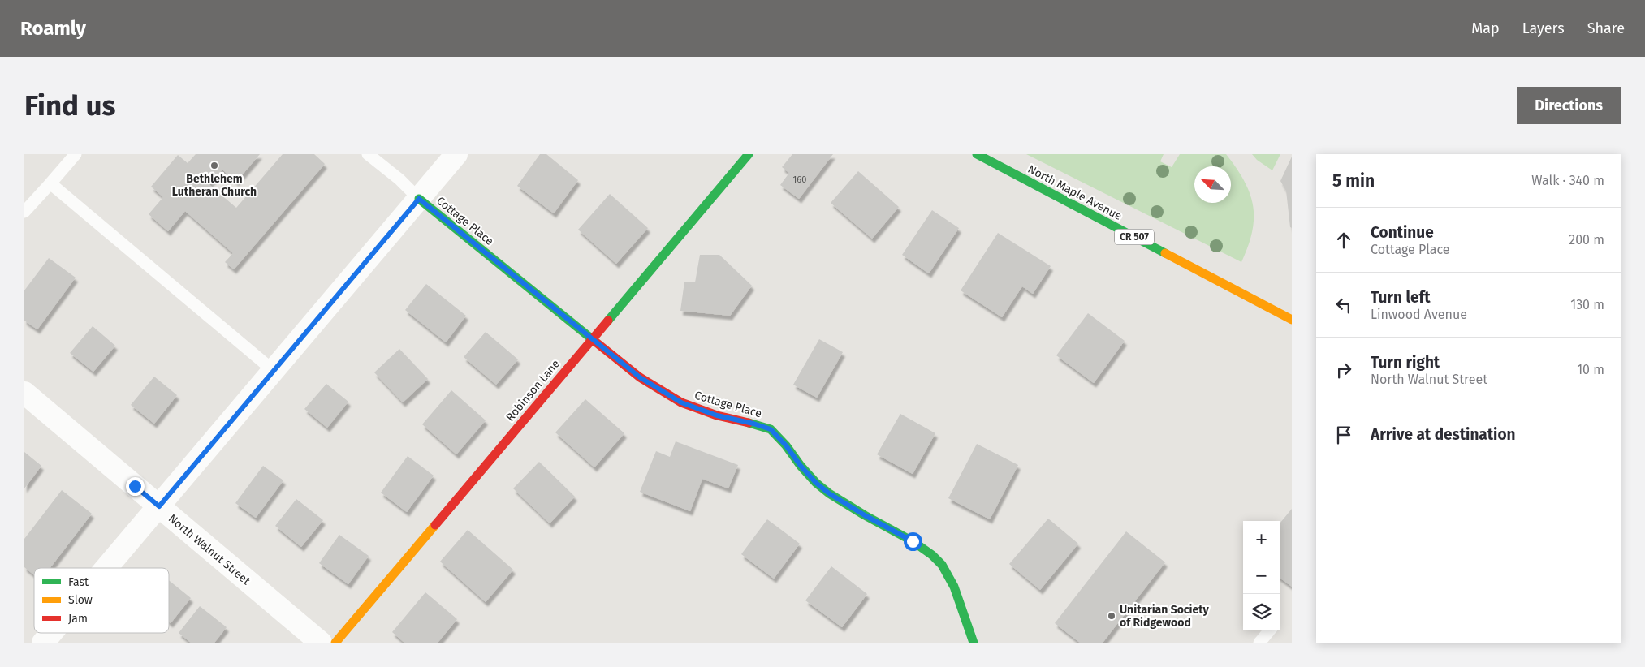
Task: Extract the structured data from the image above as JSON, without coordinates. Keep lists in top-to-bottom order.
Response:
{
  "streets": {
    "street": [
      "North Maple Avenue",
      "Cottage Place",
      "CR 507",
      "Robinson Lane",
      "North Walnut Street"
    ]
  },
  "crossings": [
    ["Cottage Place", "Robinson Lane"]
  ],
  "places": ["Bethlehem Lutheran Church", "Unitarian Society of Ridgewood"],
  "house_numbers": ["160"],
  "legend": ["Fast", "Slow", "Jam"],
  "north": "top left",
  "page": {
    "header": "Roamly",
    "nav": ["Map", "Layers", "Share"],
    "buttons": "Directions",
    "title": "Find us",
    "heading": ["5 min", "Walk · 340 m"],
    "list": [
      ["Continue", "Cottage Place", "200 m"],
      ["Turn left", "Linwood Avenue", "130 m"],
      ["Turn right", "North Walnut Street", "10 m"],
      "Arrive at destination"
    ],
    "map_buttons": ["+", "−"]
  }
}
